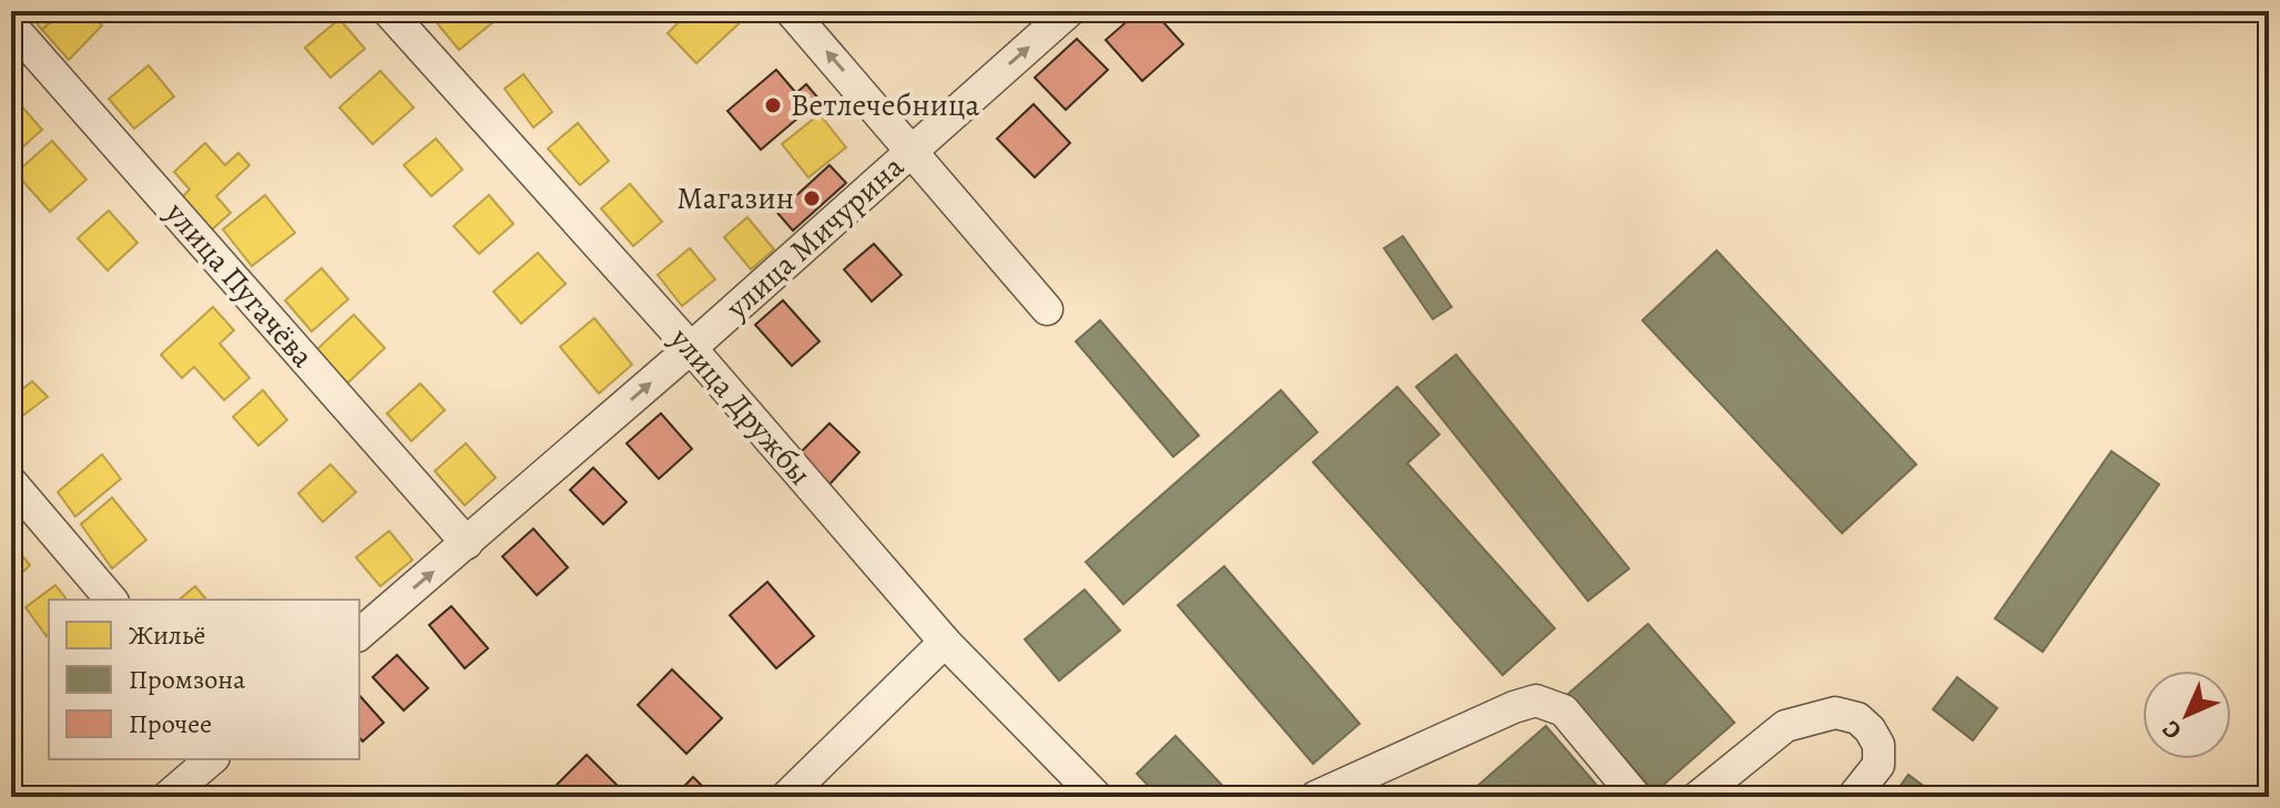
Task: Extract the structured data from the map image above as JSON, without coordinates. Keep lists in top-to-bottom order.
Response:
{
  "streets": {
    "street": ["улица Мичурина", "улица Пугачёва", "улица Дружбы"]
  },
  "crossings": [
    ["улица Мичурина", "улица Пугачёва"],
    ["улица Мичурина", "улица Дружбы"]
  ],
  "one_way": ["улица Мичурина"],
  "places": ["Ветлечебница", "Магазин"],
  "legend": ["Жильё", "Промзона", "Прочее"],
  "north": "bottom left"
}
